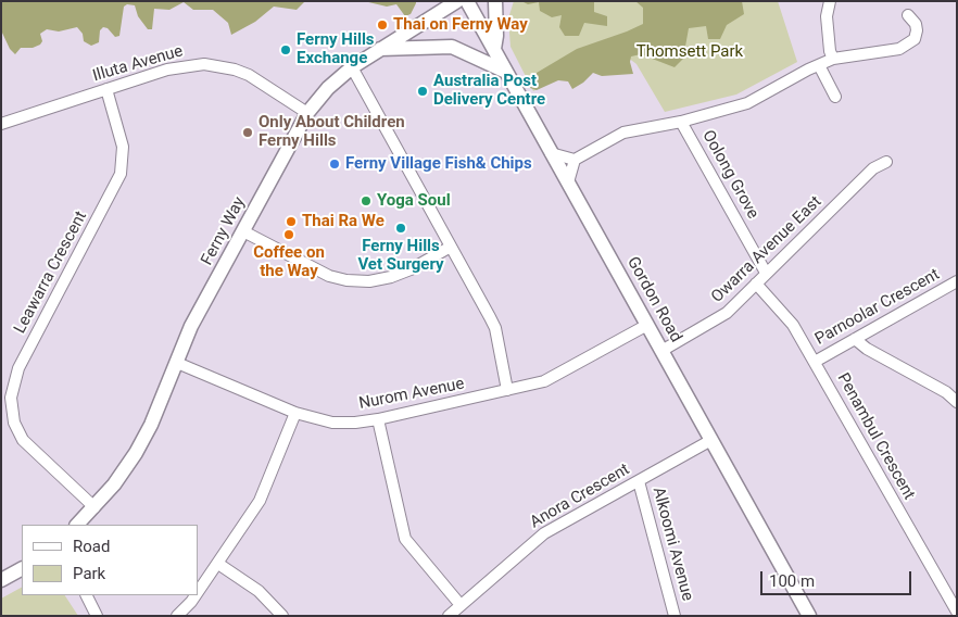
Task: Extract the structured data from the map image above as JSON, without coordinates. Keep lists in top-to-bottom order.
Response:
{
  "streets": {
    "street": [
      "Illuta Avenue",
      "Oolong Grove",
      "Ferny Way",
      "Owarra Avenue East",
      "Leawarra Crescent",
      "Gordon Road",
      "Parnoolar Crescent",
      "Nurom Avenue",
      "Penambul Crescent",
      "Anora Crescent",
      "Alkoomi Avenue"
    ]
  },
  "crossings": [
    ["Illuta Avenue", "Ferny Way"],
    ["Illuta Avenue", "Leawarra Crescent"],
    ["Oolong Grove", "Owarra Avenue East"],
    ["Ferny Way", "Leawarra Crescent"],
    ["Ferny Way", "Nurom Avenue"],
    ["Owarra Avenue East", "Gordon Road"],
    ["Owarra Avenue East", "Penambul Crescent"],
    ["Gordon Road", "Nurom Avenue"],
    ["Gordon Road", "Anora Crescent"],
    ["Parnoolar Crescent", "Penambul Crescent"],
    ["Anora Crescent", "Alkoomi Avenue"]
  ],
  "parks": ["Thomsett Park"],
  "places": [
    "Thai on Ferny Way",
    "Ferny Hills Exchange",
    "Australia Post Delivery Centre",
    "Only About Children Ferny Hills",
    "Ferny Village Fish& Chips",
    "Yoga Soul",
    "Thai Ra We",
    "Ferny Hills Vet Surgery",
    "Coffee on the Way"
  ],
  "legend": ["Road", "Park"],
  "scale_bar": "100 m"
}
